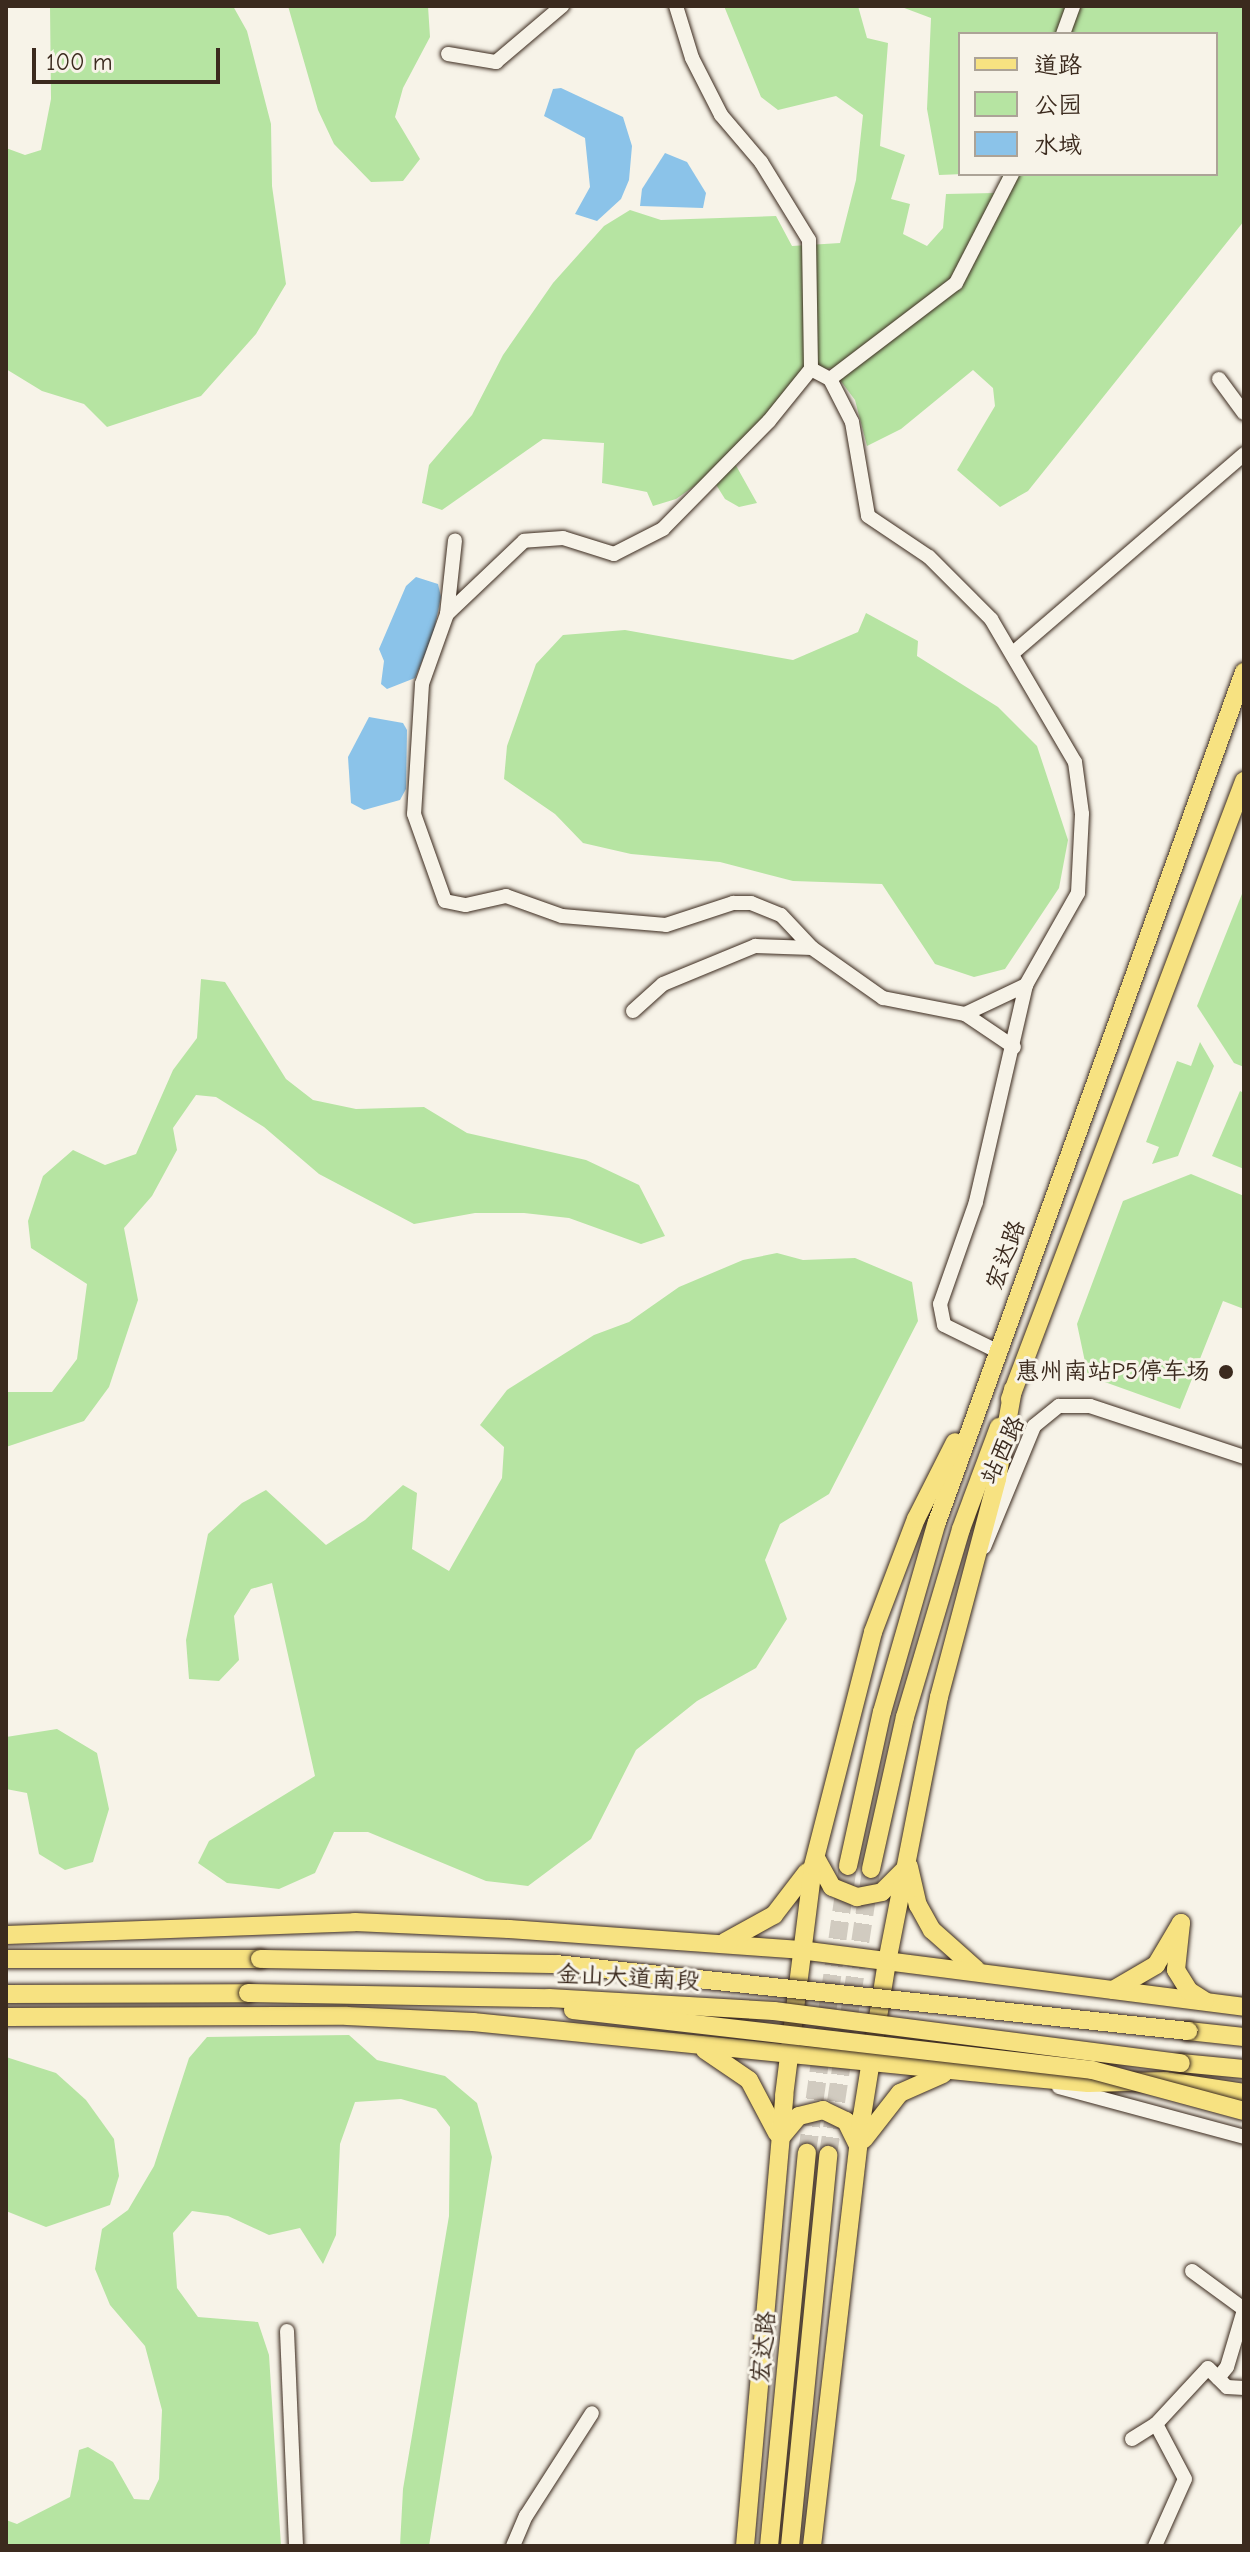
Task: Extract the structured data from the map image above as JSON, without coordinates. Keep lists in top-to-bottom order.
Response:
{
  "streets": {
    "main road": ["宏达路", "金山大道南段"],
    "street": ["站西路"]
  },
  "places": ["惠州南站P5停车场"],
  "legend": ["道路", "公园", "水域"],
  "scale_bar": "100 m"
}
